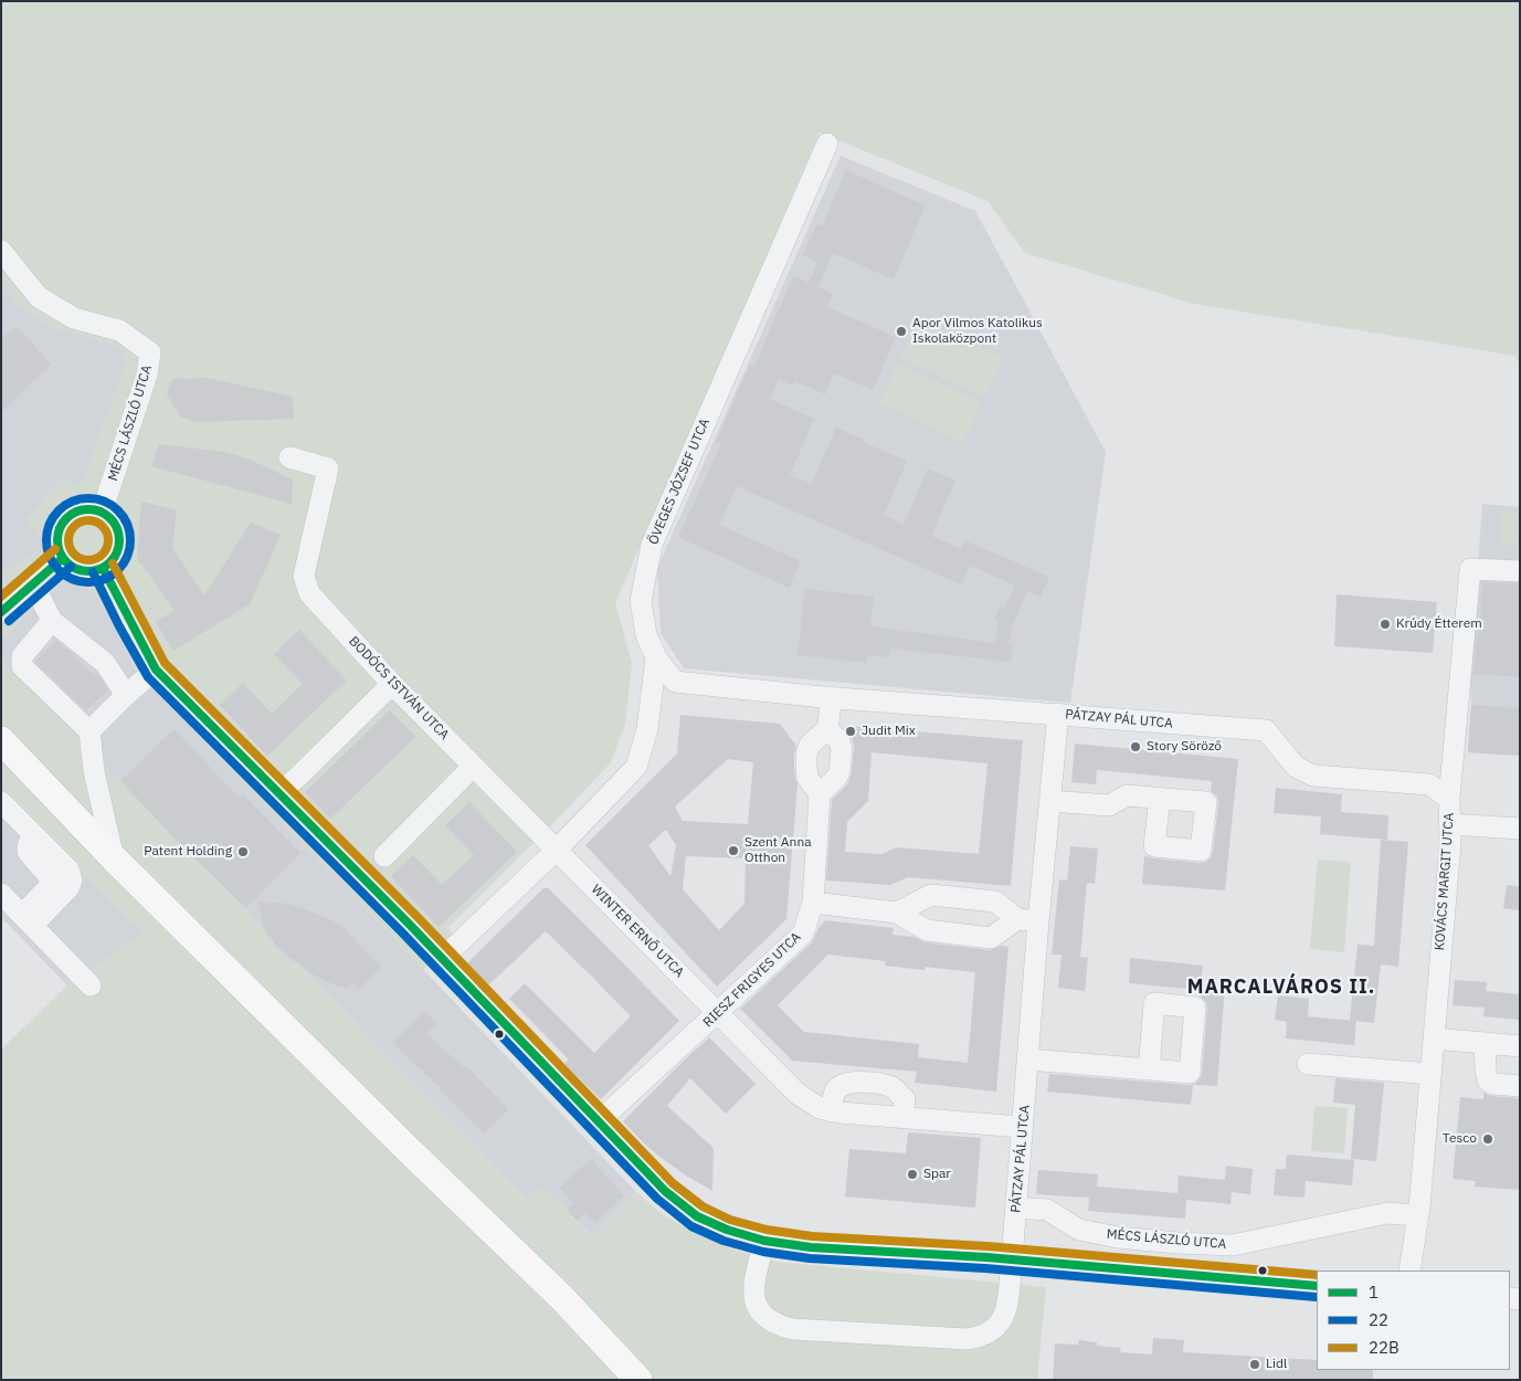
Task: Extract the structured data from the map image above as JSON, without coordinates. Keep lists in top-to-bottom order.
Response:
{
  "streets": {
    "street": [
      "MÉCS LÁSZLÓ UTCA",
      "ÖVEGES JÓZSEF UTCA",
      "BODÓCS ISTVÁN UTCA",
      "PÁTZAY PÁL UTCA",
      "KOVÁCS MARGIT UTCA",
      "WINTER ERNŐ UTCA",
      "RIESZ FRIGYES UTCA"
    ]
  },
  "crossings": [
    ["MÉCS LÁSZLÓ UTCA", "PÁTZAY PÁL UTCA"],
    ["MÉCS LÁSZLÓ UTCA", "KOVÁCS MARGIT UTCA"],
    ["ÖVEGES JÓZSEF UTCA", "PÁTZAY PÁL UTCA"],
    ["BODÓCS ISTVÁN UTCA", "WINTER ERNŐ UTCA"],
    ["PÁTZAY PÁL UTCA", "KOVÁCS MARGIT UTCA"],
    ["WINTER ERNŐ UTCA", "RIESZ FRIGYES UTCA"]
  ],
  "districts": ["MARCALVÁROS II."],
  "places": [
    "Apor Vilmos Katolikus Iskolaközpont",
    "Krúdy Étterem",
    "Judit Mix",
    "Story Söröző",
    "Szent Anna Otthon",
    "Patent Holding",
    "Tesco",
    "Spar",
    "Lidl"
  ],
  "lines": ["transit line 22", "transit line 1", "transit line 22B"],
  "legend": ["1", "22", "22B"]
}
